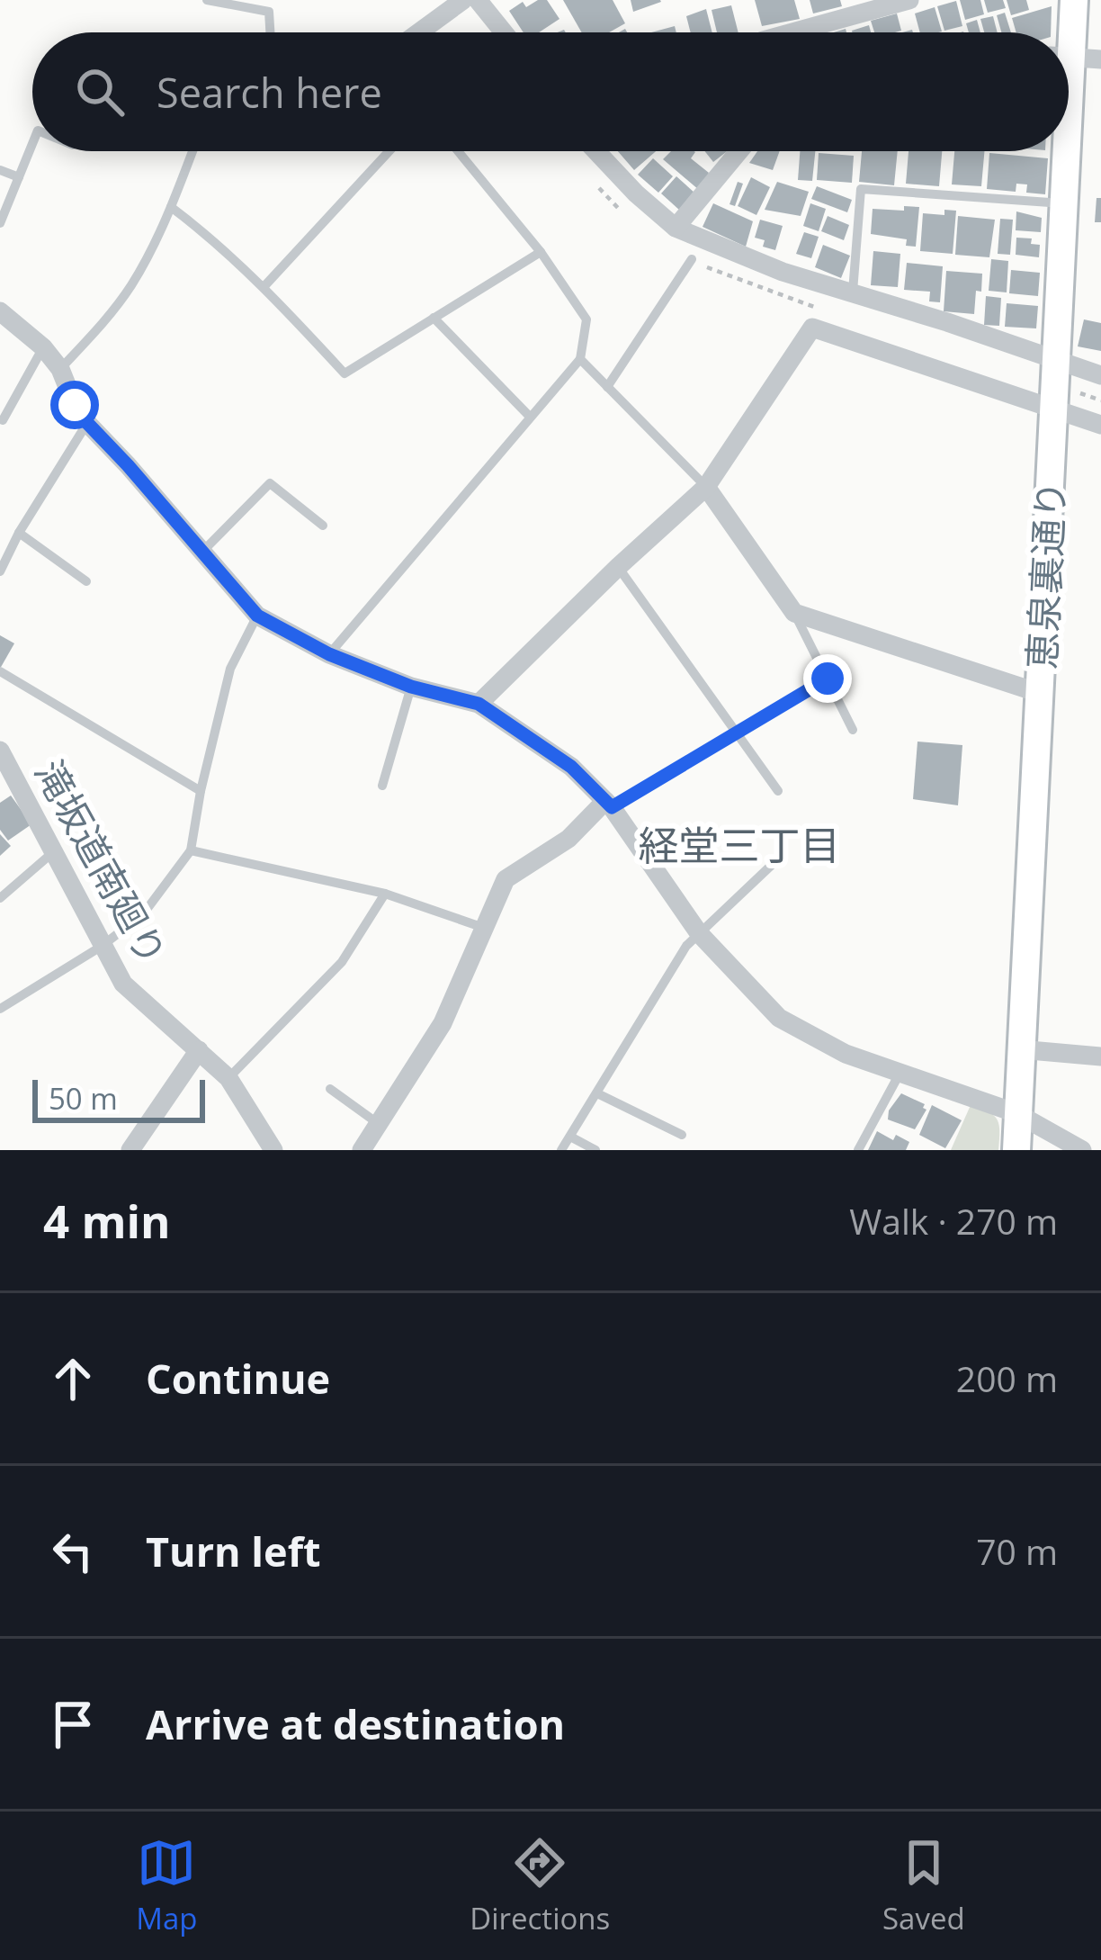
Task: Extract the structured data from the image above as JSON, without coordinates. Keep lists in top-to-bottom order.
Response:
{
  "streets": {
    "street": ["恵泉裏通り", "滝坂道南廻り"]
  },
  "districts": ["経堂三丁目"],
  "scale_bar": "50 m",
  "page": {
    "search": "Search here",
    "scale": "50 m",
    "heading": ["4 min", "Walk · 270 m"],
    "list": [
      ["Continue", "200 m"],
      ["Turn left", "70 m"],
      "Arrive at destination"
    ],
    "nav": ["Map", "Directions", "Saved"]
  }
}
